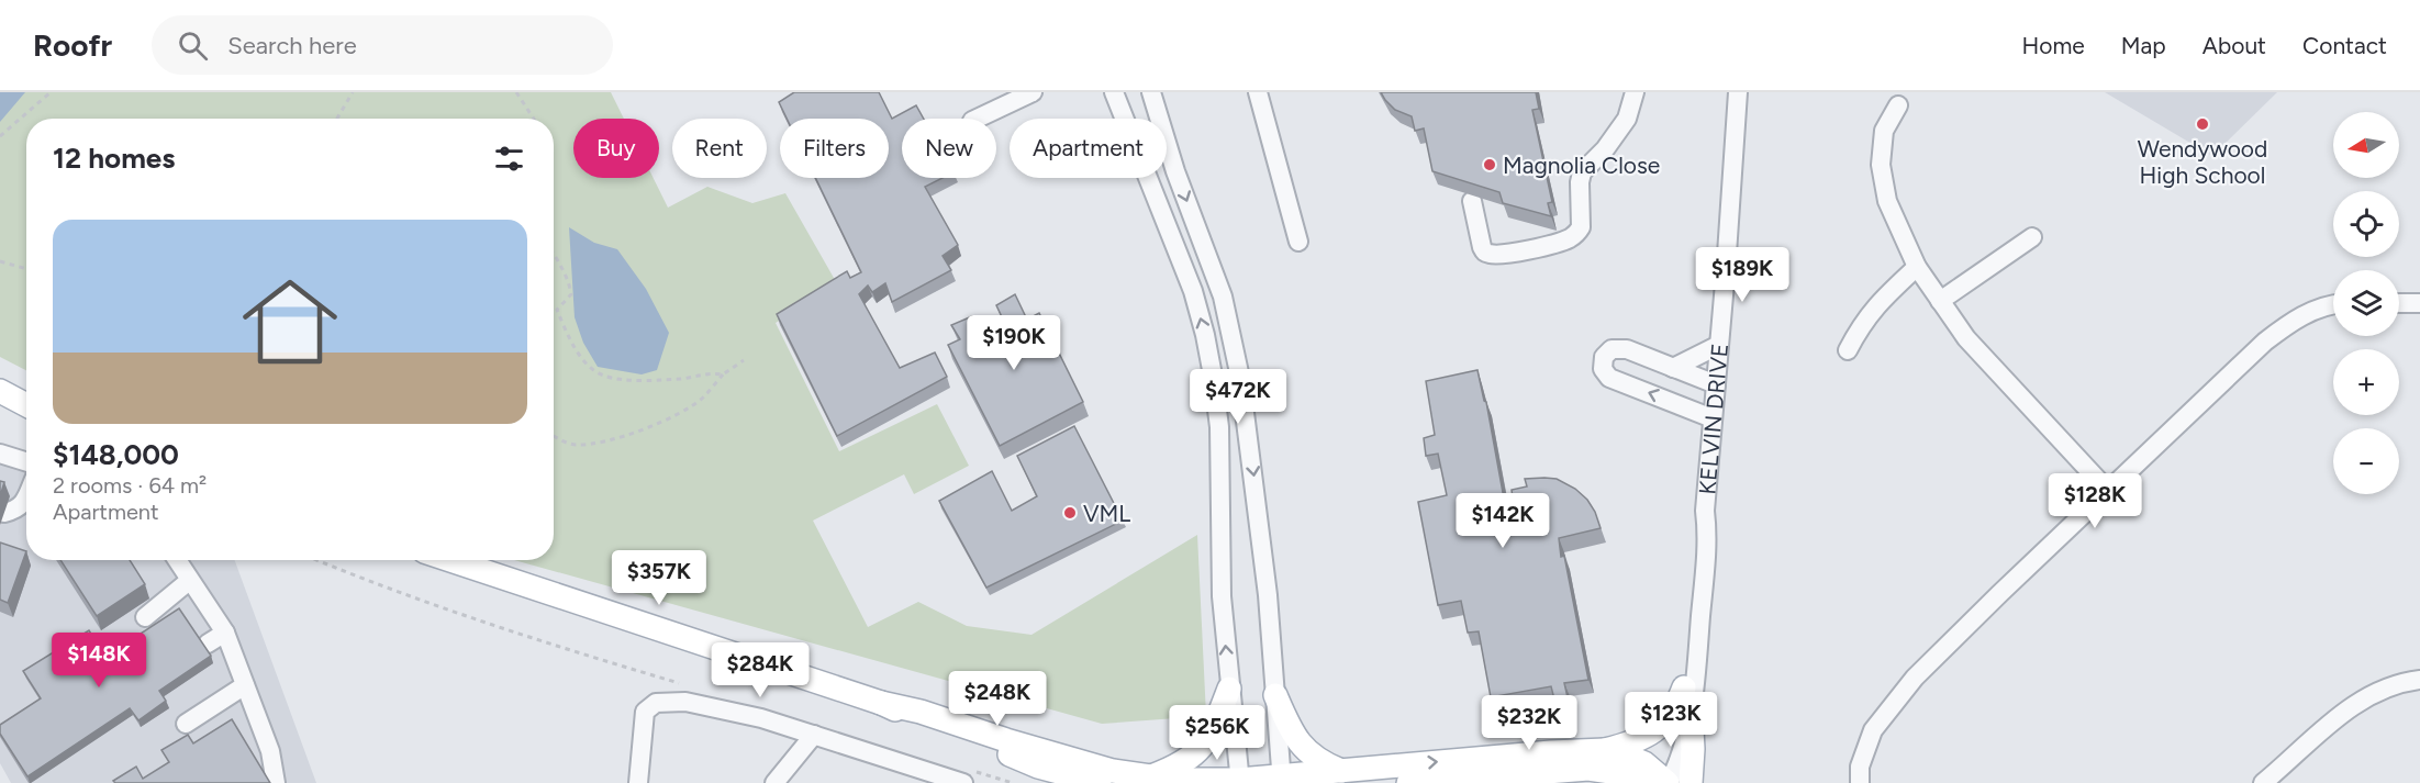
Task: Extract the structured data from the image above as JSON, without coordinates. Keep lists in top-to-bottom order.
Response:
{
  "streets": {
    "street": ["KELVIN DRIVE"]
  },
  "places": ["Wendywood High School", "Magnolia Close", "VML"],
  "north": "left",
  "page": {
    "header": "Roofr",
    "search": "Search here",
    "nav": [
      "Home",
      "Map",
      "About",
      "Contact"
    ],
    "map_buttons": ["+", "−"],
    "chip": [
      "Buy",
      "Rent",
      "Filters",
      "New",
      "Apartment"
    ],
    "heading": "12 homes",
    "list": [
      {
        "name": "$148,000",
        "note": "2 rooms · 64 m² · Apartment"
      }
    ],
    "price": [
      "$189K",
      "$190K",
      "$472K",
      "$128K",
      "$142K",
      "$357K",
      "$148K",
      "$284K",
      "$248K",
      "$123K",
      "$232K",
      "$256K"
    ]
  }
}
